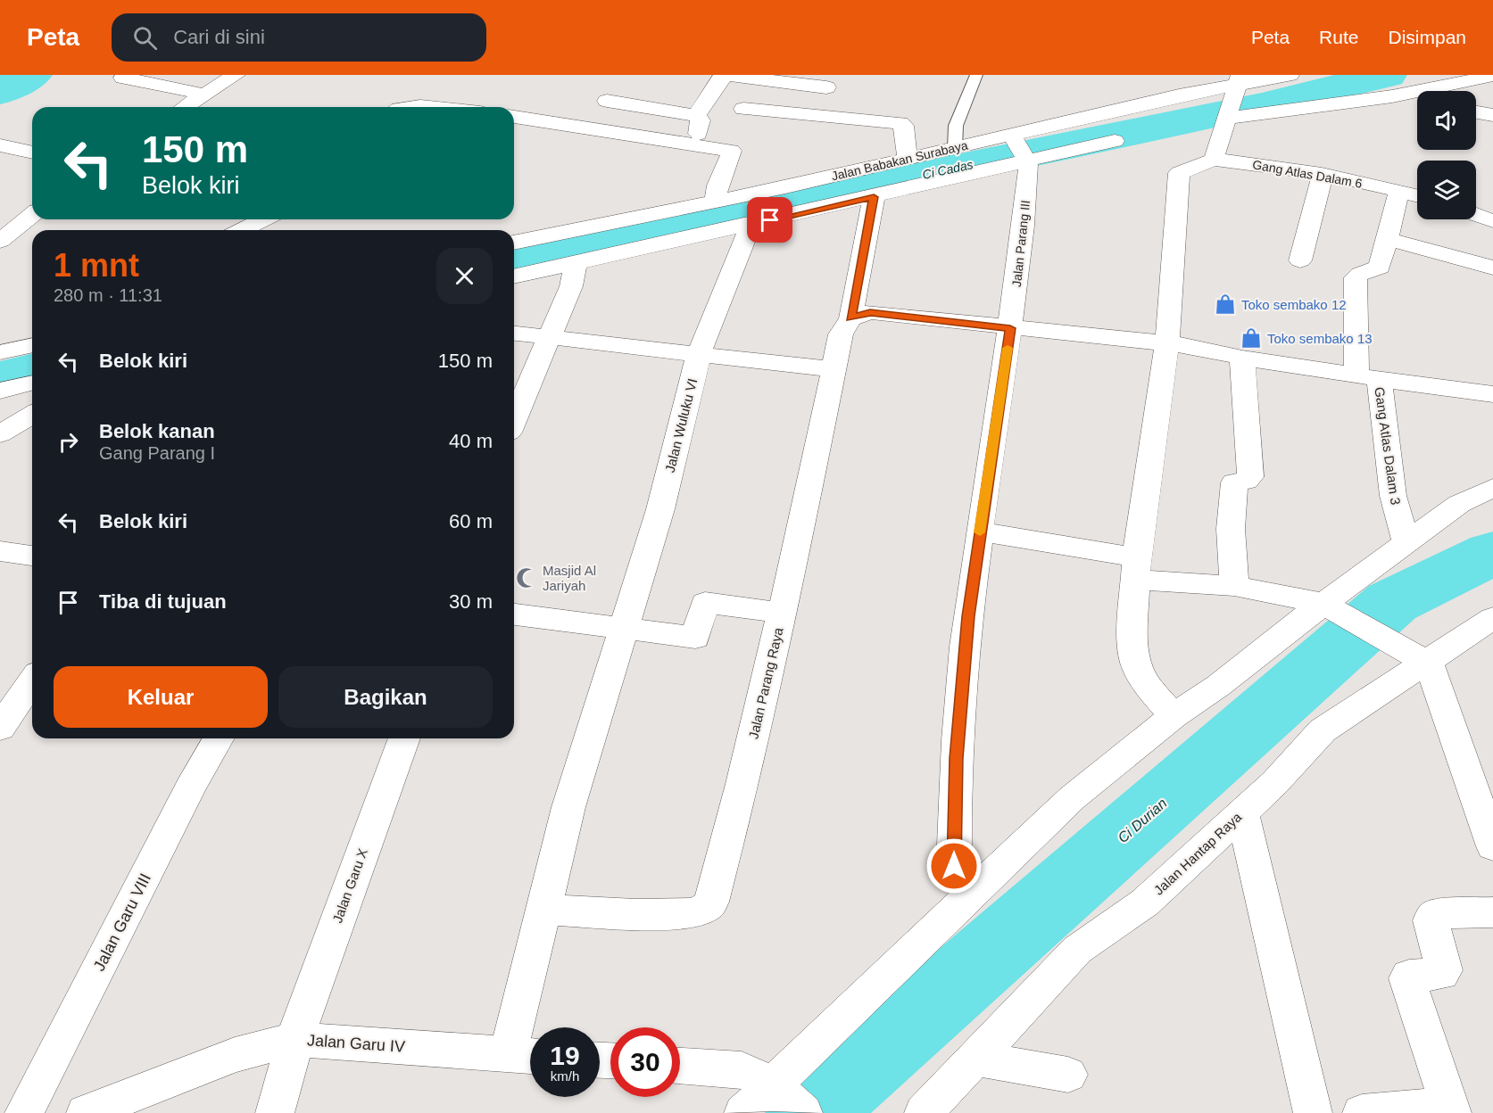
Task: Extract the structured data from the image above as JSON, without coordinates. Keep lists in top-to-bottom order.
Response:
{
  "streets": {
    "street": [
      "Jalan Babakan Surabaya",
      "Gang Atlas Dalam 6",
      "Jalan Parang III",
      "Jalan Wuluku VI",
      "Gang Atlas Dalam 3",
      "Jalan Parang Raya",
      "Jalan Hantap Raya",
      "Jalan Garu X",
      "Jalan Garu VIII",
      "Jalan Garu IV"
    ]
  },
  "crossings": [
    ["Jalan Babakan Surabaya", "Jalan Parang III"],
    ["Jalan Wuluku VI", "Jalan Parang Raya"],
    ["Jalan Wuluku VI", "Jalan Garu IV"],
    ["Jalan Garu X", "Jalan Garu IV"]
  ],
  "water": ["Ci Cadas", "Ci Durian"],
  "places": {
    "shop": ["Toko sembako 12", "Toko sembako 13"],
    "mosque": ["Masjid Al Jariyah"]
  },
  "page": {
    "header": "Peta",
    "search": "Cari di sini",
    "nav": ["Peta", "Rute", "Disimpan"],
    "turn": ["150 m", "Belok kiri"],
    "heading": ["1 mnt", "280 m · 11:31"],
    "list": [
      {
        "name": "Belok kiri",
        "value": "150 m"
      },
      {
        "name": "Belok kanan",
        "note": "Gang Parang I",
        "value": "40 m"
      },
      {
        "name": "Belok kiri",
        "value": "60 m"
      },
      {
        "name": "Tiba di tujuan",
        "value": "30 m"
      }
    ],
    "buttons": ["Keluar", "Bagikan"],
    "speed": "19 km/h",
    "limit": "30"
  }
}
